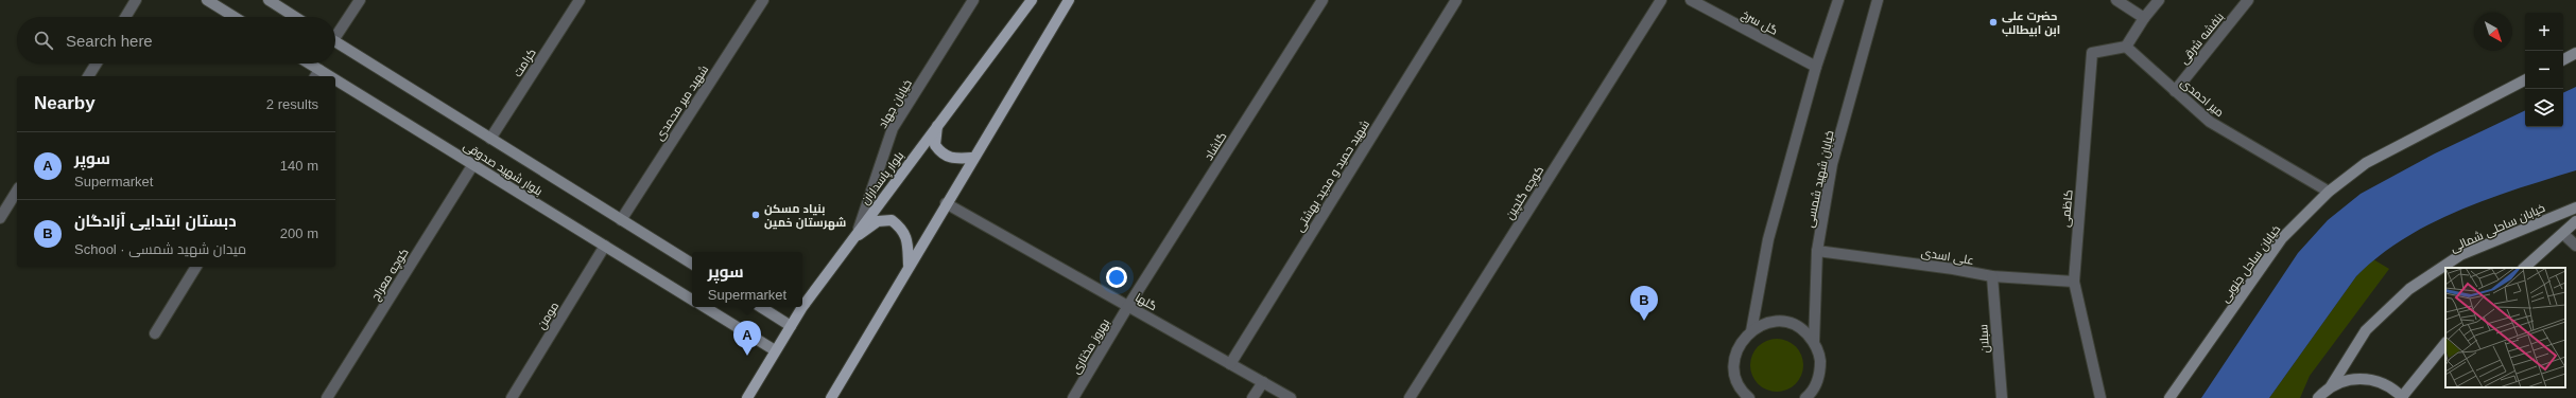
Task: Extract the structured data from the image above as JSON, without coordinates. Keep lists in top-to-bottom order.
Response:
{
  "streets": {
    "main road": [
      "بلوار شهید صدوقی",
      "بلوار پاسداران",
      "خیابان ساحلی شمالی",
      "خیابان ساحل جنوبی"
    ],
    "street": [
      "گل سرخ",
      "بنفشه شرقی",
      "کرامت",
      "میر احمدی",
      "شهید میر محمدی",
      "خیابان جهاد",
      "گلشاد",
      "شهید حمید و مجید بهشتی",
      "خیابان شهید شمسی",
      "کوچه گلچین",
      "کاظمی",
      "علی اسدی",
      "کوچه معراج",
      "گلها",
      "مومن",
      "سبلان",
      "بهروز مختاری"
    ]
  },
  "crossings": [
    ["بنفشه شرقی", "میر احمدی"],
    ["کرامت", "بلوار شهید صدوقی"],
    ["میر احمدی", "کاظمی"],
    ["میر احمدی", "خیابان ساحل جنوبی"],
    ["شهید میر محمدی", "بلوار شهید صدوقی"],
    ["خیابان جهاد", "بلوار پاسداران"],
    ["گلشاد", "گلها"],
    ["گلشاد", "بهروز مختاری"],
    ["بلوار شهید صدوقی", "کوچه معراج"],
    ["بلوار شهید صدوقی", "مومن"],
    ["شهید حمید و مجید بهشتی", "گلها"],
    ["خیابان شهید شمسی", "علی اسدی"],
    ["کاظمی", "علی اسدی"],
    ["علی اسدی", "سبلان"],
    ["گلها", "بهروز مختاری"]
  ],
  "places": ["حضرت علی ابن ابیطالب", "بنیاد مسکن شهرستان خمین"],
  "north": "bottom right",
  "page": {
    "map_buttons": ["+", "−"],
    "search": "Search here",
    "heading": ["Nearby", "2 results"],
    "list": [
      {
        "mark": "A",
        "name": "سوپر",
        "note": "Supermarket",
        "value": "140 m"
      },
      {
        "mark": "B",
        "name": "دبستان ابتدایی آزادگان",
        "note": "School · میدان شهید شمسی",
        "value": "200 m"
      }
    ],
    "popup": ["سوپر", "Supermarket"],
    "pins": ["B", "A"]
  }
}
